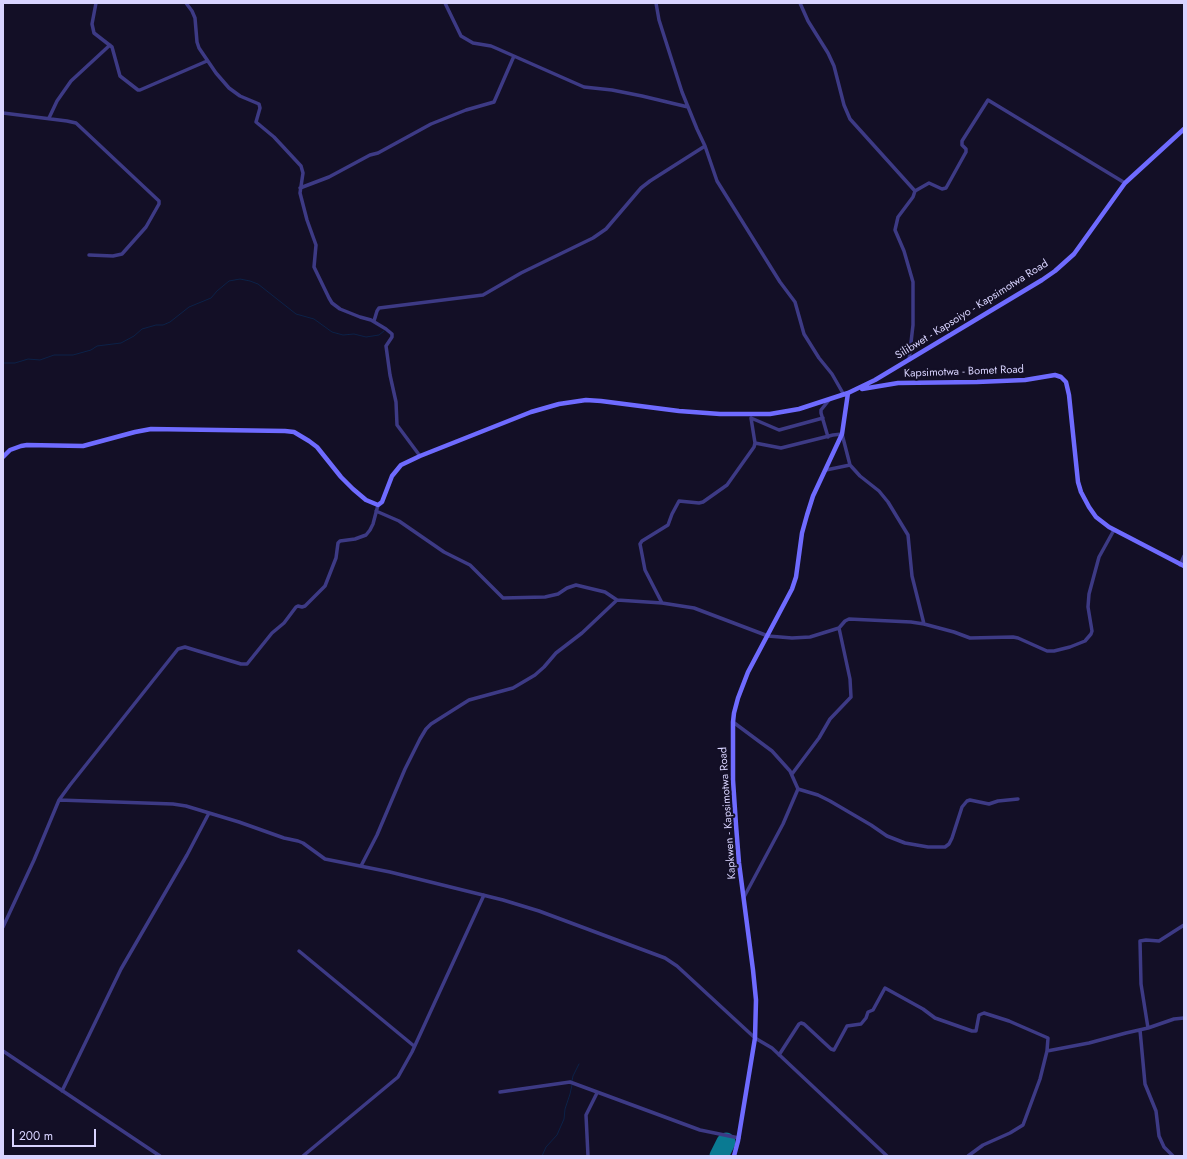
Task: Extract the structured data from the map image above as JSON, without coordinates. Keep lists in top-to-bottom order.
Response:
{
  "streets": {
    "street": ["Silibwet - Kapsoiyo - Kapsimotwa Road", "Kapsimotwa - Bomet Road", "Kapkwen - Kapsimotwa Road"]
  },
  "crossings": [
    ["Silibwet - Kapsoiyo - Kapsimotwa Road", "Kapsimotwa - Bomet Road"]
  ],
  "scale_bar": "200 m"
}
